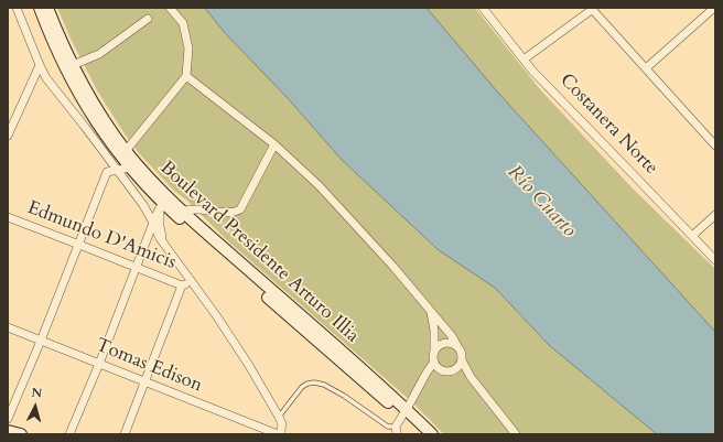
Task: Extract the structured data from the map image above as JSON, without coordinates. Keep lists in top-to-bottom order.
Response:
{
  "streets": {
    "main road": ["Boulevard Presidente Arturo Illia"],
    "street": ["Costanera Norte", "Edmundo D'Amicis", "Tomas Edison"]
  },
  "water": ["Río Cuarto"],
  "north": "top"
}
